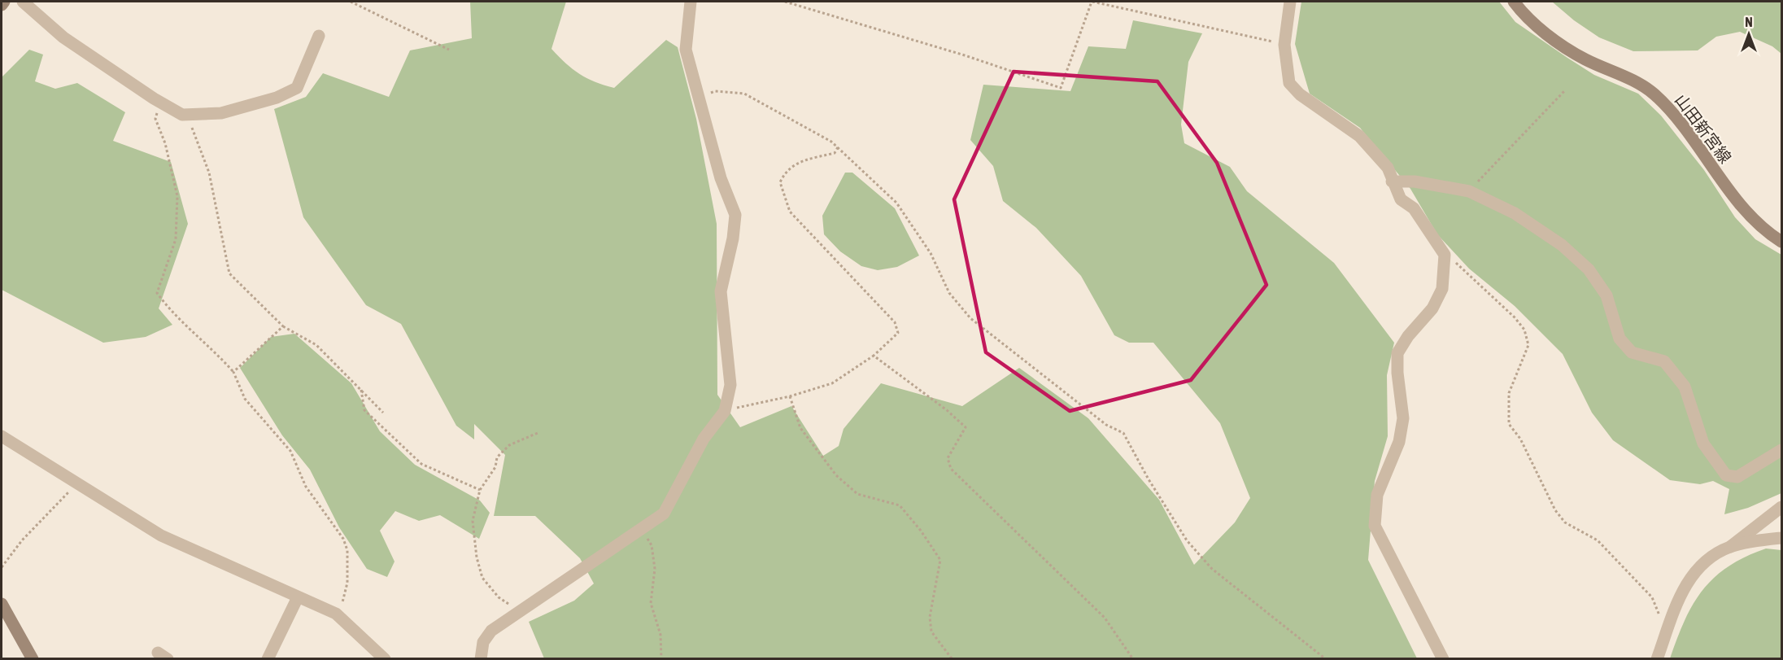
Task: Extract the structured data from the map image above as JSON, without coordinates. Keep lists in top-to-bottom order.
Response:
{
  "streets": {
    "main road": ["山田新宮線"]
  },
  "north": "top"
}
